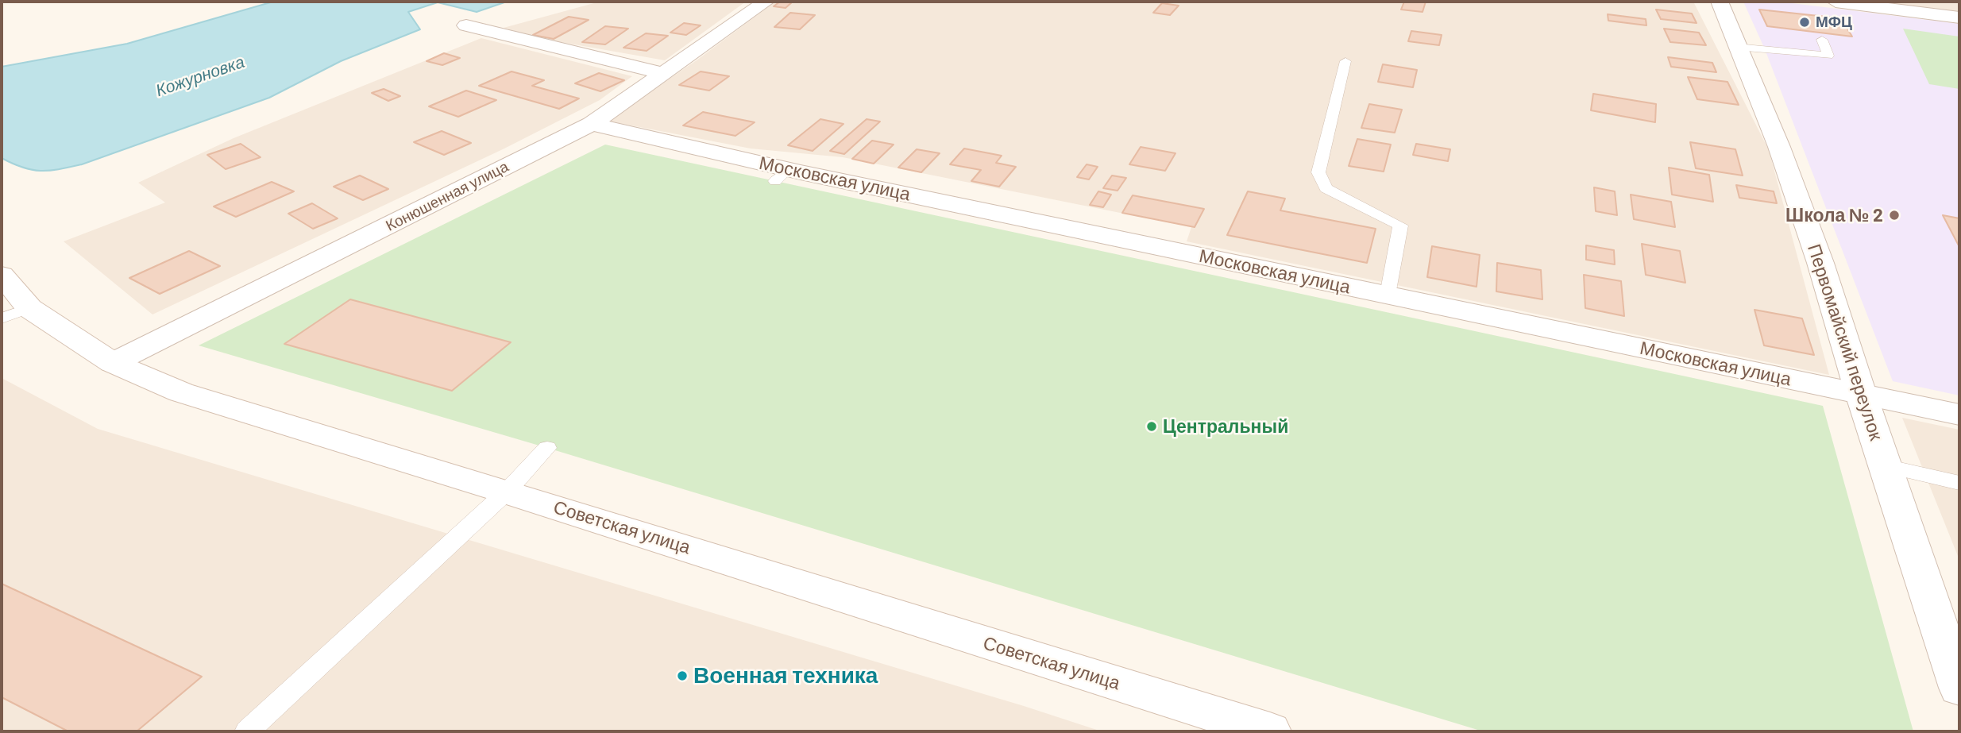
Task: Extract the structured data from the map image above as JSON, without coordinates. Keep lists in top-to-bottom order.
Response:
{
  "streets": {
    "street": [
      "Московская улица",
      "Конюшенная улица",
      "Первомайский переулок",
      "Советская улица"
    ]
  },
  "crossings": [
    ["Московская улица", "Конюшенная улица"],
    ["Московская улица", "Первомайский переулок"],
    ["Конюшенная улица", "Советская улица"]
  ],
  "water": ["Кожурновка"],
  "places": [
    "МФЦ",
    "Школа № 2",
    "Центральный",
    "Военная техника"
  ]
}
